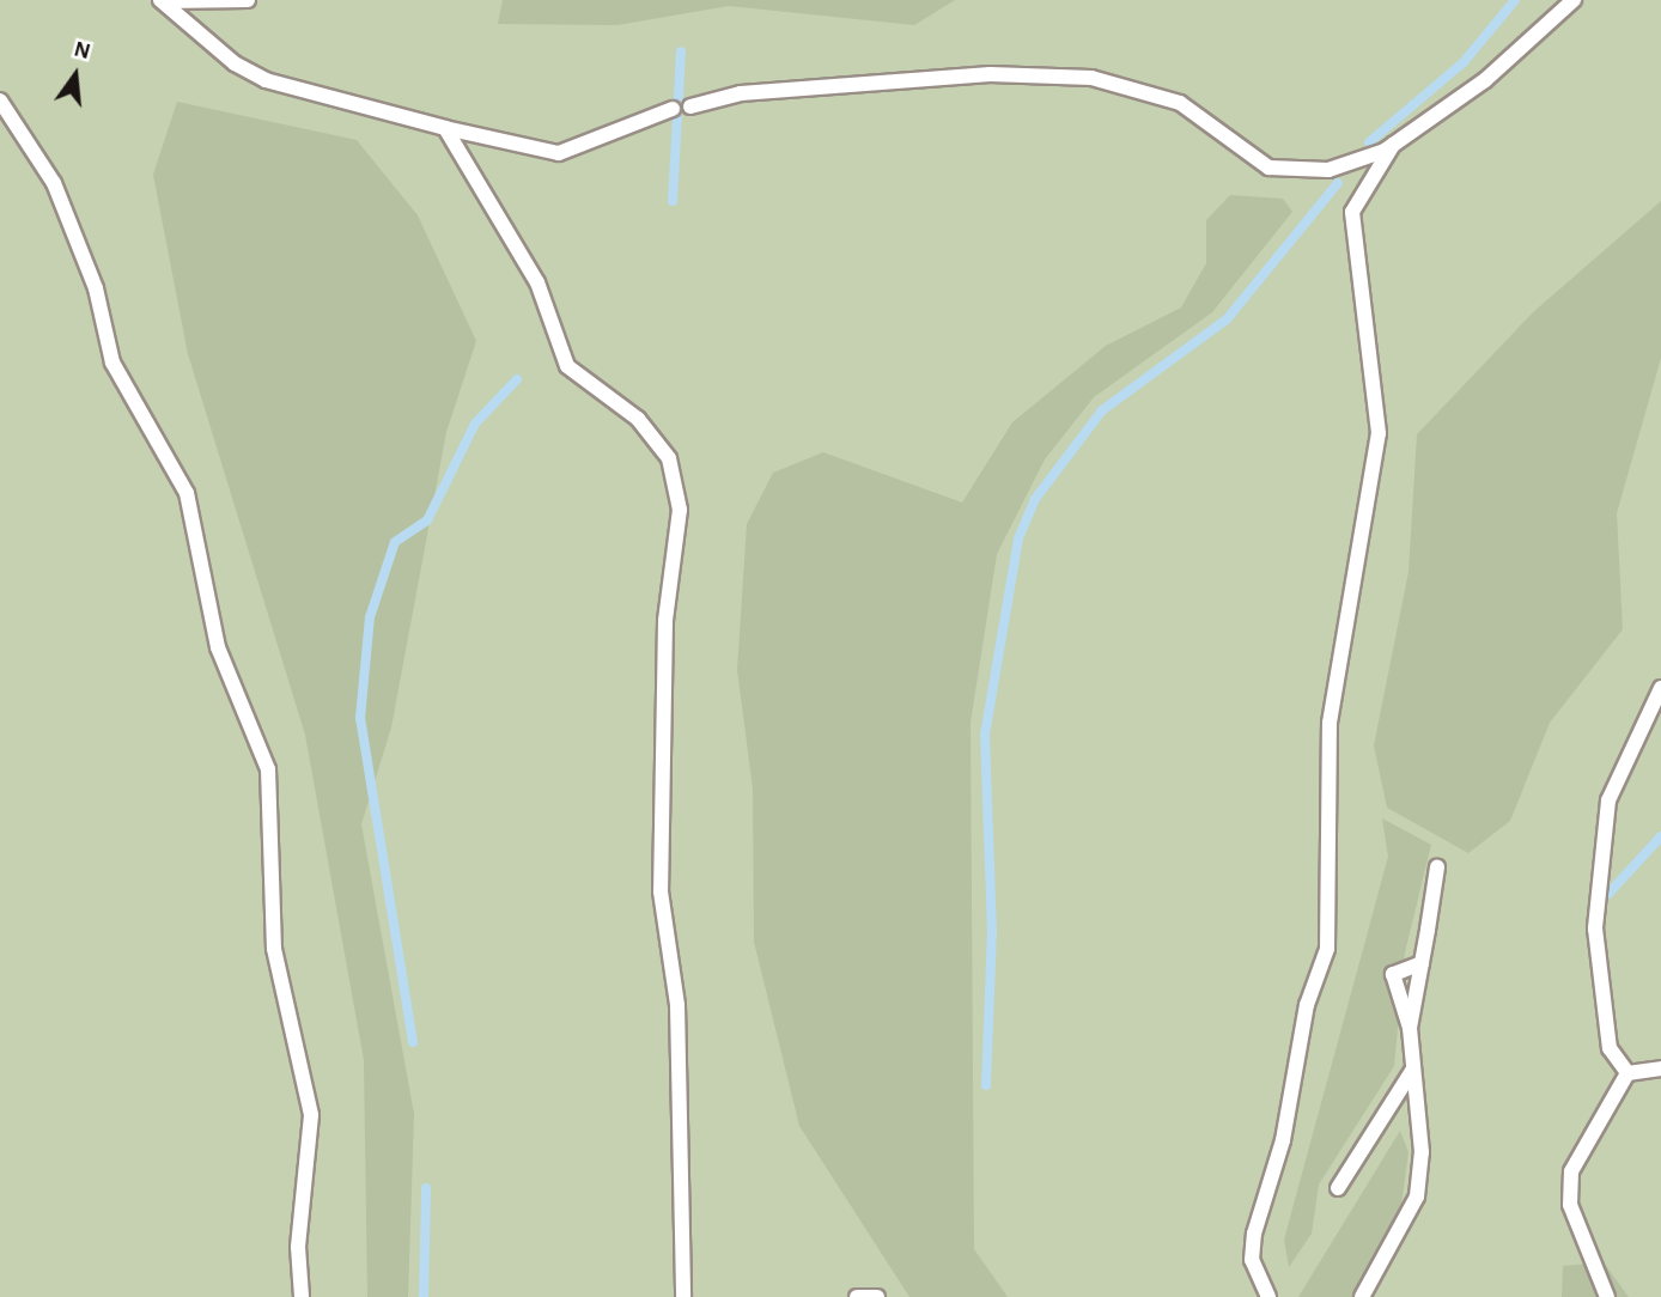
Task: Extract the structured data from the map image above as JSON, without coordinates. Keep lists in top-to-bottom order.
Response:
{
  "north": "top"
}
